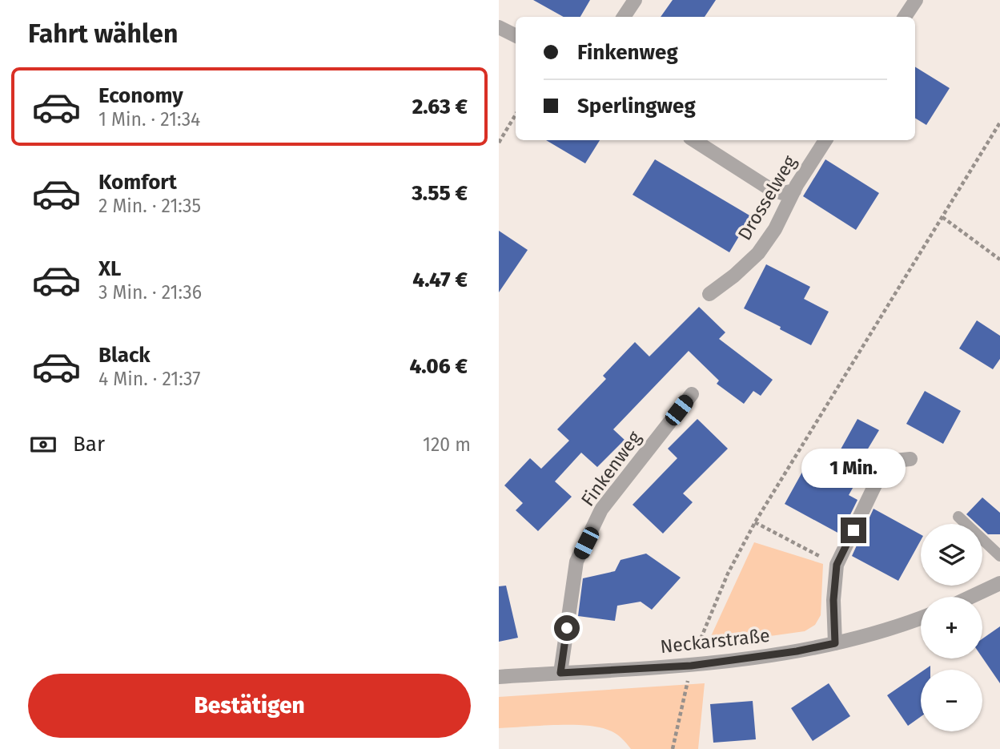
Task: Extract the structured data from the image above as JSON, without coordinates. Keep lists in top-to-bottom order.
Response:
{
  "streets": {
    "street": ["Drosselweg", "Finkenweg", "Neckarstraße"]
  },
  "crossings": [
    ["Finkenweg", "Neckarstraße"]
  ],
  "page": {
    "heading": "Fahrt wählen",
    "banner": ["Finkenweg", "Sperlingweg"],
    "list": [
      {
        "name": "Economy",
        "note": "1 Min. · 21:34",
        "value": "2.63 €"
      },
      {
        "name": "Komfort",
        "note": "2 Min. · 21:35",
        "value": "3.55 €"
      },
      {
        "name": "XL",
        "note": "3 Min. · 21:36",
        "value": "4.47 €"
      },
      {
        "name": "Black",
        "note": "4 Min. · 21:37",
        "value": "4.06 €"
      }
    ],
    "pay": ["Bar", "120 m"],
    "bubble": "1 Min.",
    "map_buttons": ["+", "−"],
    "buttons": "Bestätigen"
  }
}
